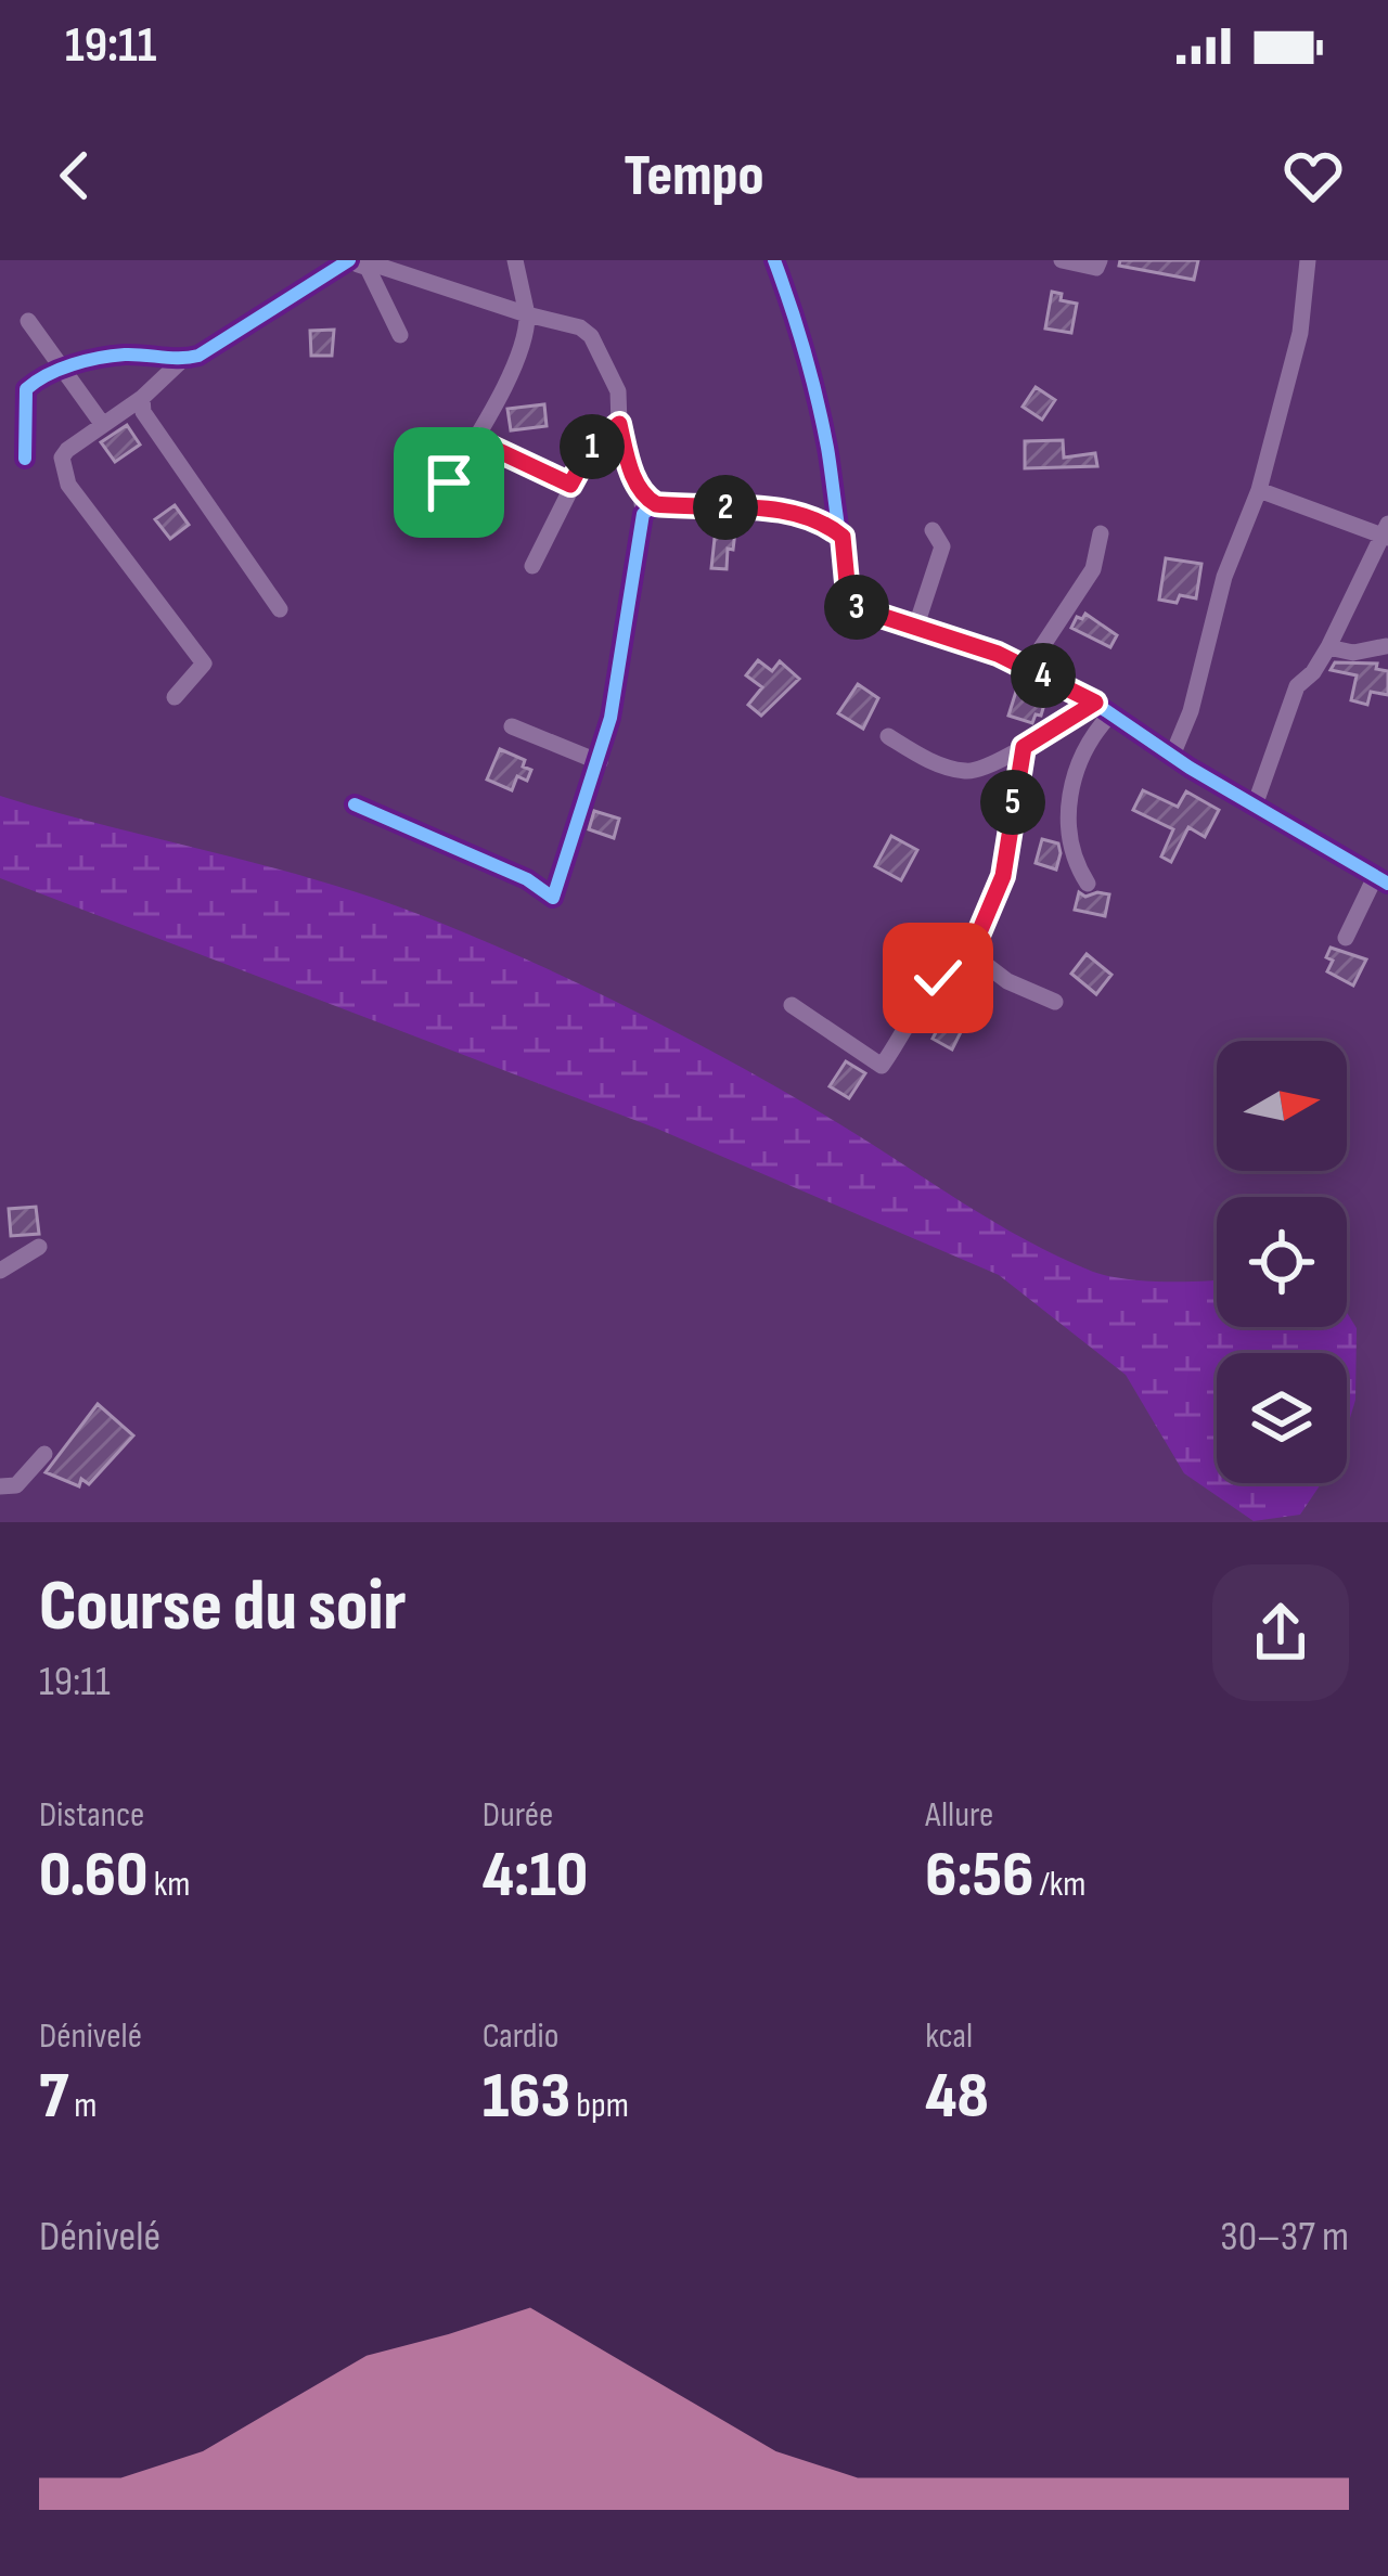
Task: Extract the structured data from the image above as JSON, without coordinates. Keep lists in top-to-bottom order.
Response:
{
  "north": "right",
  "page": {
    "status": "19:11",
    "header": "Tempo",
    "pins": [
      "1",
      "2",
      "3",
      "4",
      "5"
    ],
    "heading": ["Course du soir", "19:11"],
    "stats": [
      ["Distance", "0.60 km"],
      ["Durée", "4:10"],
      ["Allure", "6:56 /km"],
      ["Dénivelé", "7 m"],
      ["Cardio", "163 bpm"],
      ["kcal", "48"]
    ],
    "chart": ["Dénivelé", "30–37 m"]
  }
}
